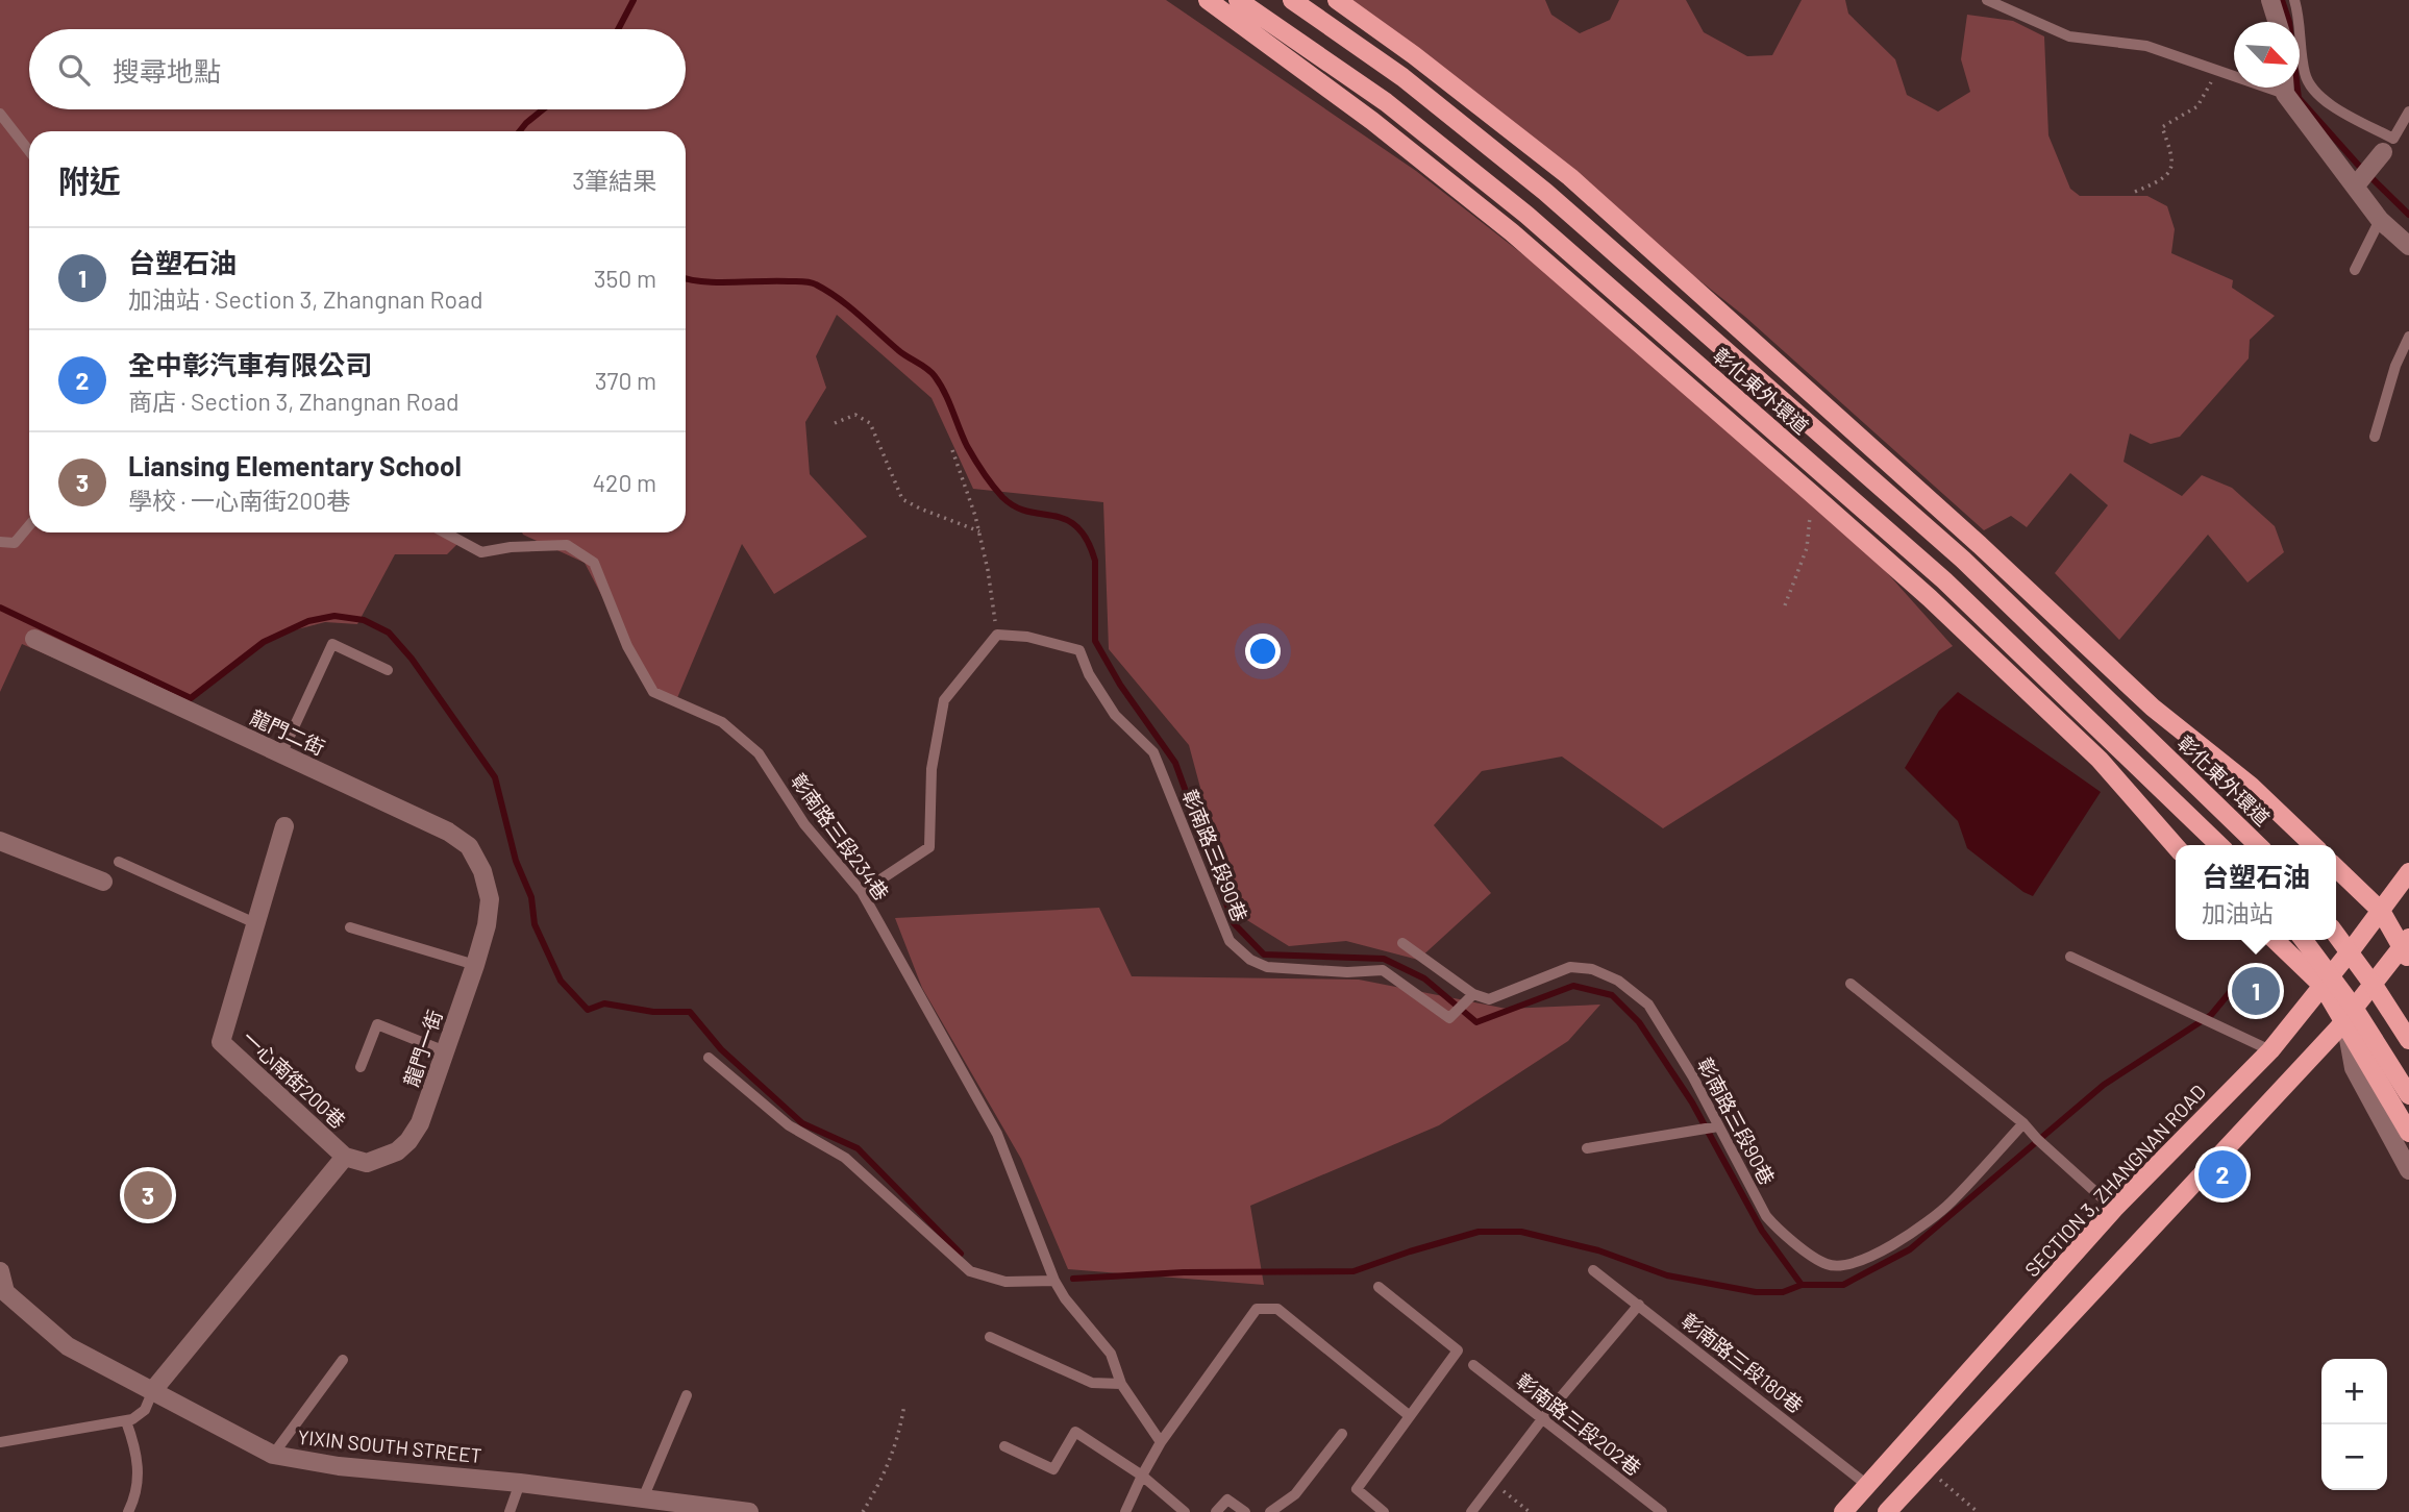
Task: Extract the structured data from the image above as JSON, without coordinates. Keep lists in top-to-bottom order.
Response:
{
  "streets": {
    "main road": ["彰化東外環道", "SECTION 3, ZHANGNAN ROAD"],
    "street": [
      "龍門二街",
      "龍門一街",
      "一心南街200巷",
      "YIXIN SOUTH STREET"
    ],
    "lane": [
      "彰南路三段234巷",
      "彰南路三段90巷",
      "彰南路三段180巷",
      "彰南路三段202巷"
    ]
  },
  "crossings": [
    ["龍門二街", "龍門一街"],
    ["龍門一街", "一心南街200巷"],
    ["一心南街200巷", "YIXIN SOUTH STREET"],
    ["SECTION 3, ZHANGNAN ROAD", "彰南路三段180巷"]
  ],
  "north": "bottom right",
  "page": {
    "search": "搜尋地點",
    "heading": ["附近", "3筆結果"],
    "list": [
      {
        "mark": "1",
        "name": "台塑石油",
        "note": "加油站 · Section 3, Zhangnan Road",
        "value": "350 m"
      },
      {
        "mark": "2",
        "name": "全中彰汽車有限公司",
        "note": "商店 · Section 3, Zhangnan Road",
        "value": "370 m"
      },
      {
        "mark": "3",
        "name": "Liansing Elementary School",
        "note": "學校 · 一心南街200巷",
        "value": "420 m"
      }
    ],
    "popup": ["台塑石油", "加油站"],
    "pins": ["1", "2", "3"],
    "map_buttons": ["+", "−"]
  }
}
